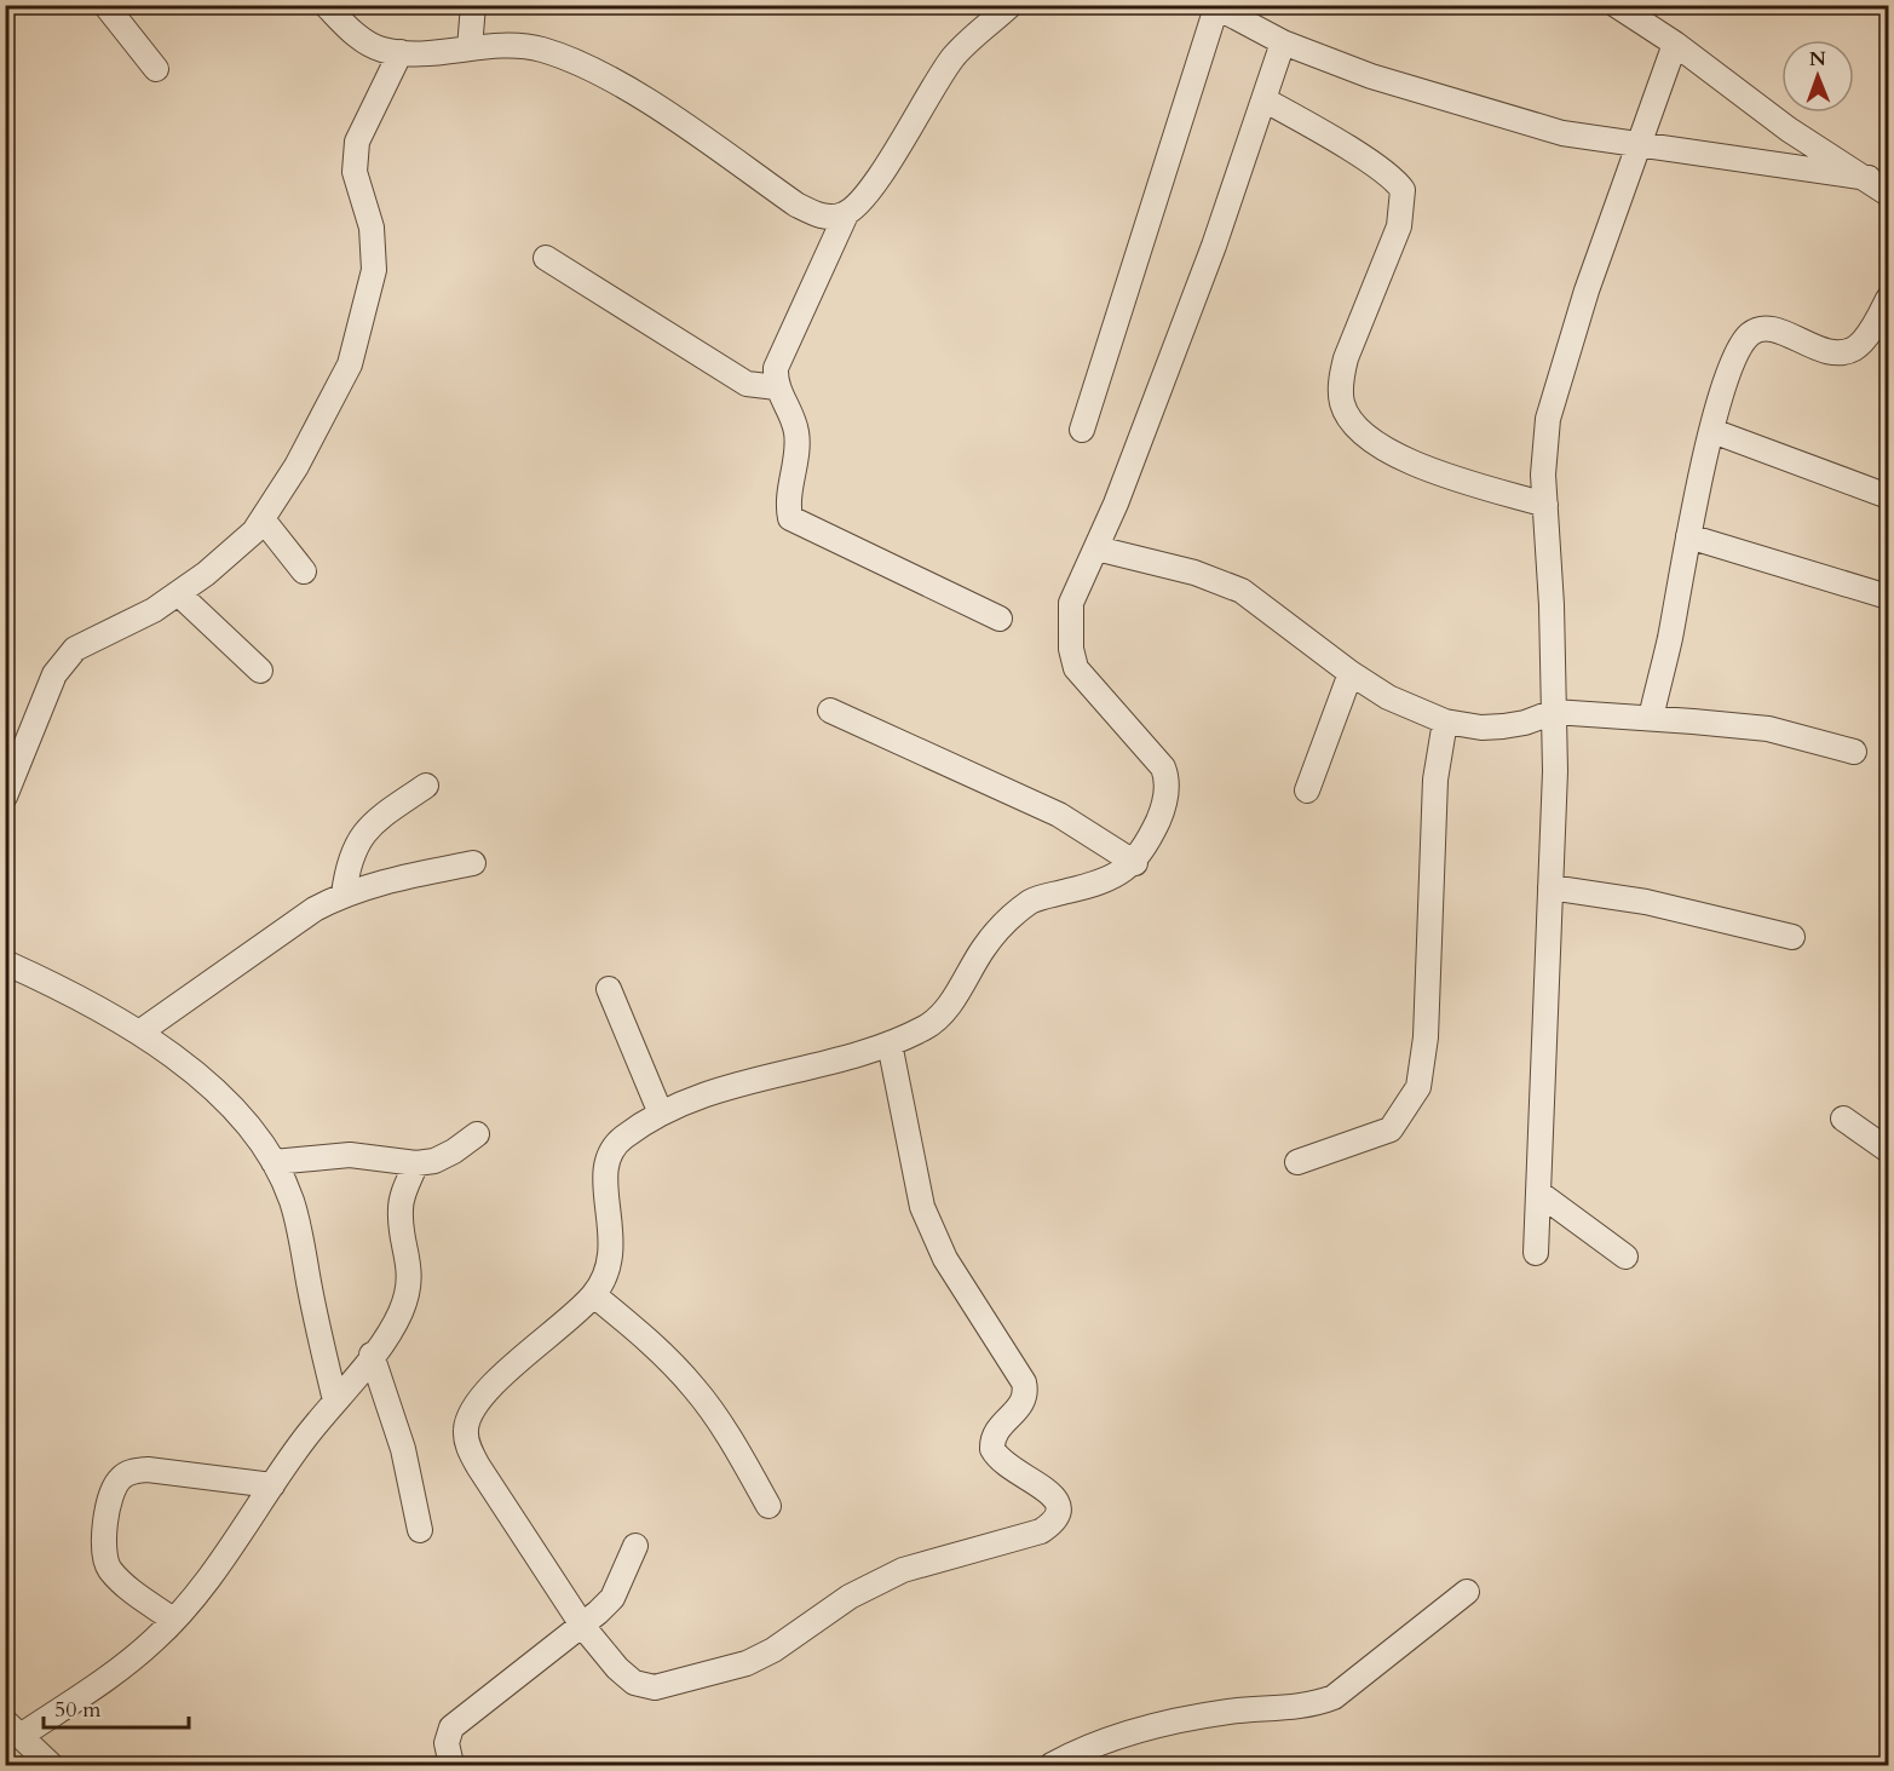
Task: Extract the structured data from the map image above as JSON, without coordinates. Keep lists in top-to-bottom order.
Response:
{
  "scale_bar": "50 m",
  "north": "top"
}
